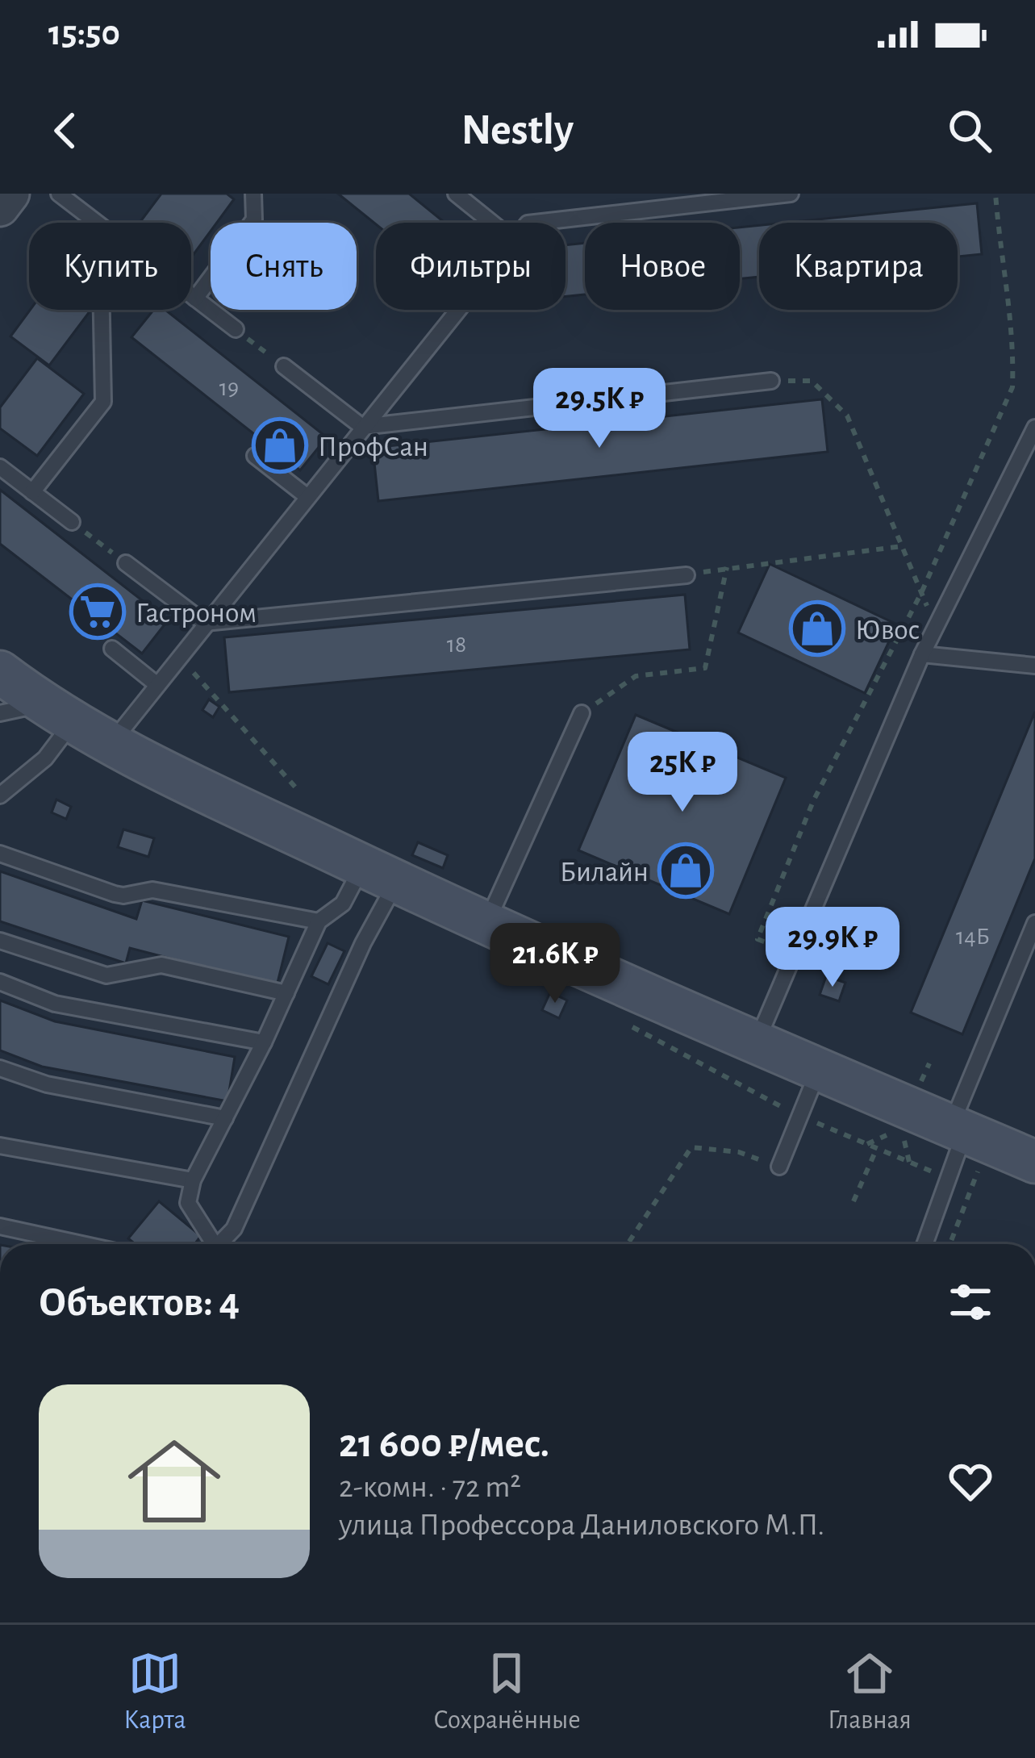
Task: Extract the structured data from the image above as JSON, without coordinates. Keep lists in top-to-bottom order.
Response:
{
  "places": {
    "shop": ["ПрофСан", "Ювос", "Билайн"],
    "supermarket": ["Гастроном"]
  },
  "house_numbers": ["19", "18", "14Б"],
  "page": {
    "status": "15:50",
    "header": "Nestly",
    "chip": [
      "Купить",
      "Снять",
      "Фильтры",
      "Новое",
      "Квартира"
    ],
    "price": [
      "29.5K ₽",
      "25K ₽",
      "29.9K ₽",
      "21.6K ₽"
    ],
    "heading": "Объектов: 4",
    "list": [
      {
        "name": "21 600 ₽/мес.",
        "note": "2-комн. · 72 m² · улица Профессора Даниловского М.П."
      }
    ],
    "tabs": ["Карта", "Сохранённые", "Главная"]
  }
}
